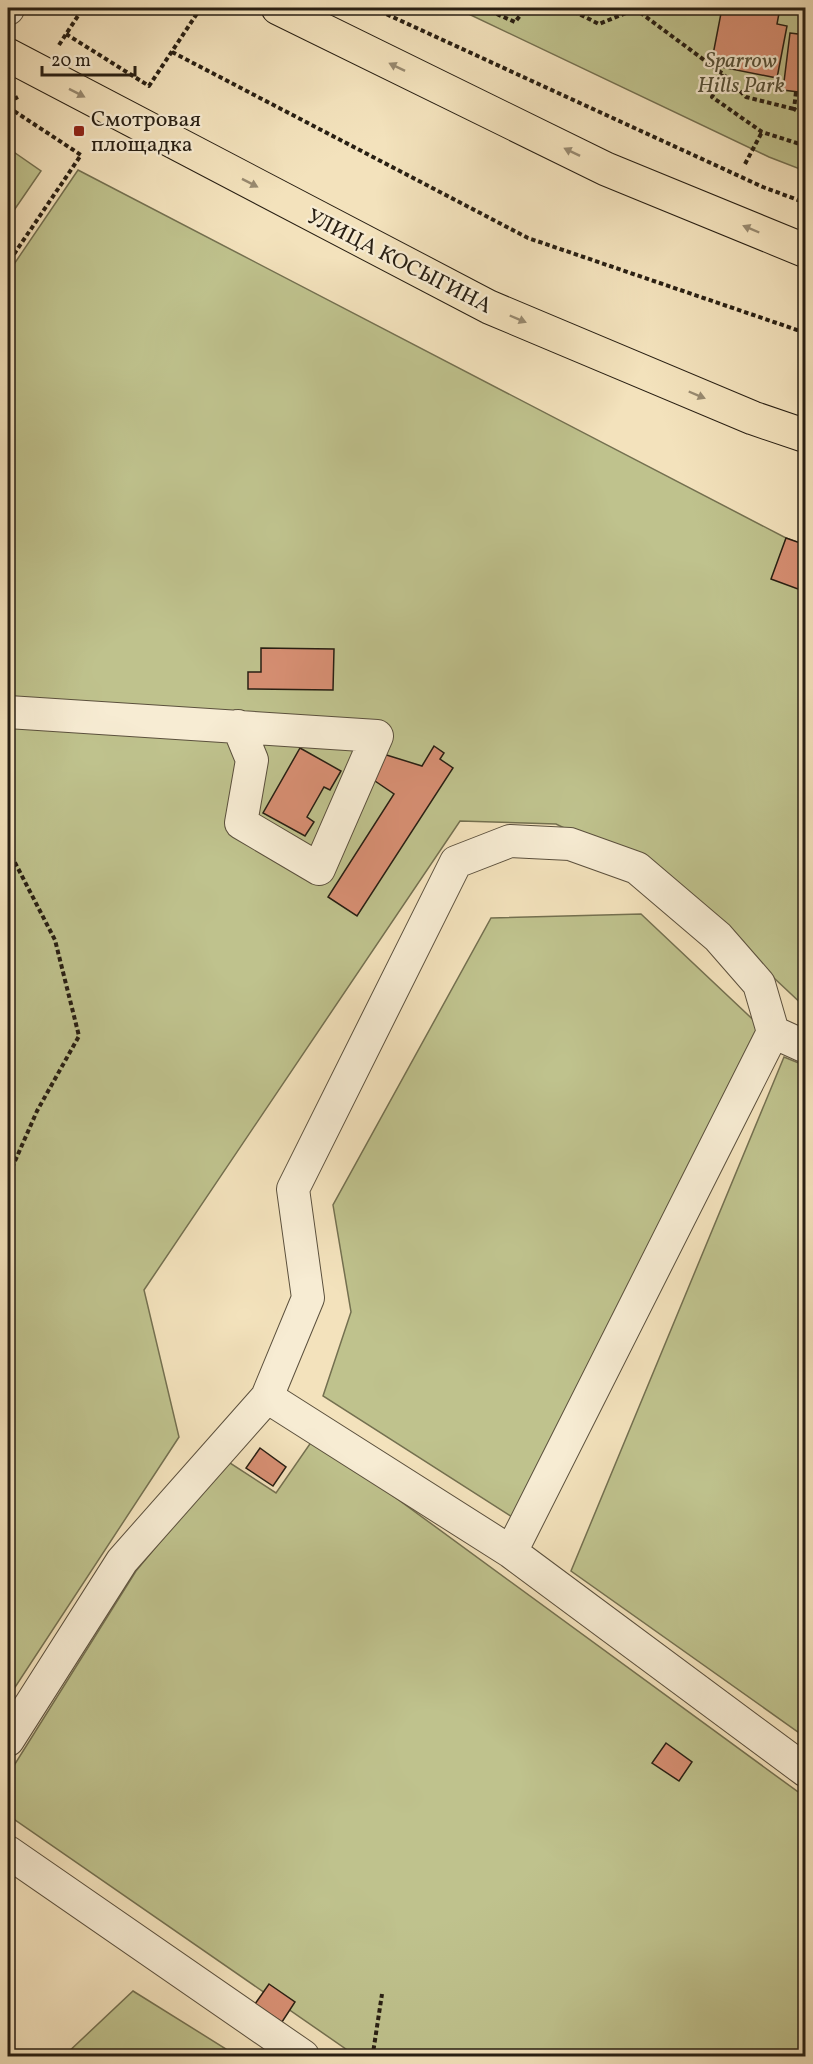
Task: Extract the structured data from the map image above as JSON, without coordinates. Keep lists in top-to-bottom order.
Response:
{
  "streets": {
    "main road": ["УЛИЦА КОСЫГИНА"]
  },
  "parks": ["Sparrow Hills Park"],
  "places": {
    "transit": ["Смотровая площадка"]
  },
  "scale_bar": "20 m"
}
